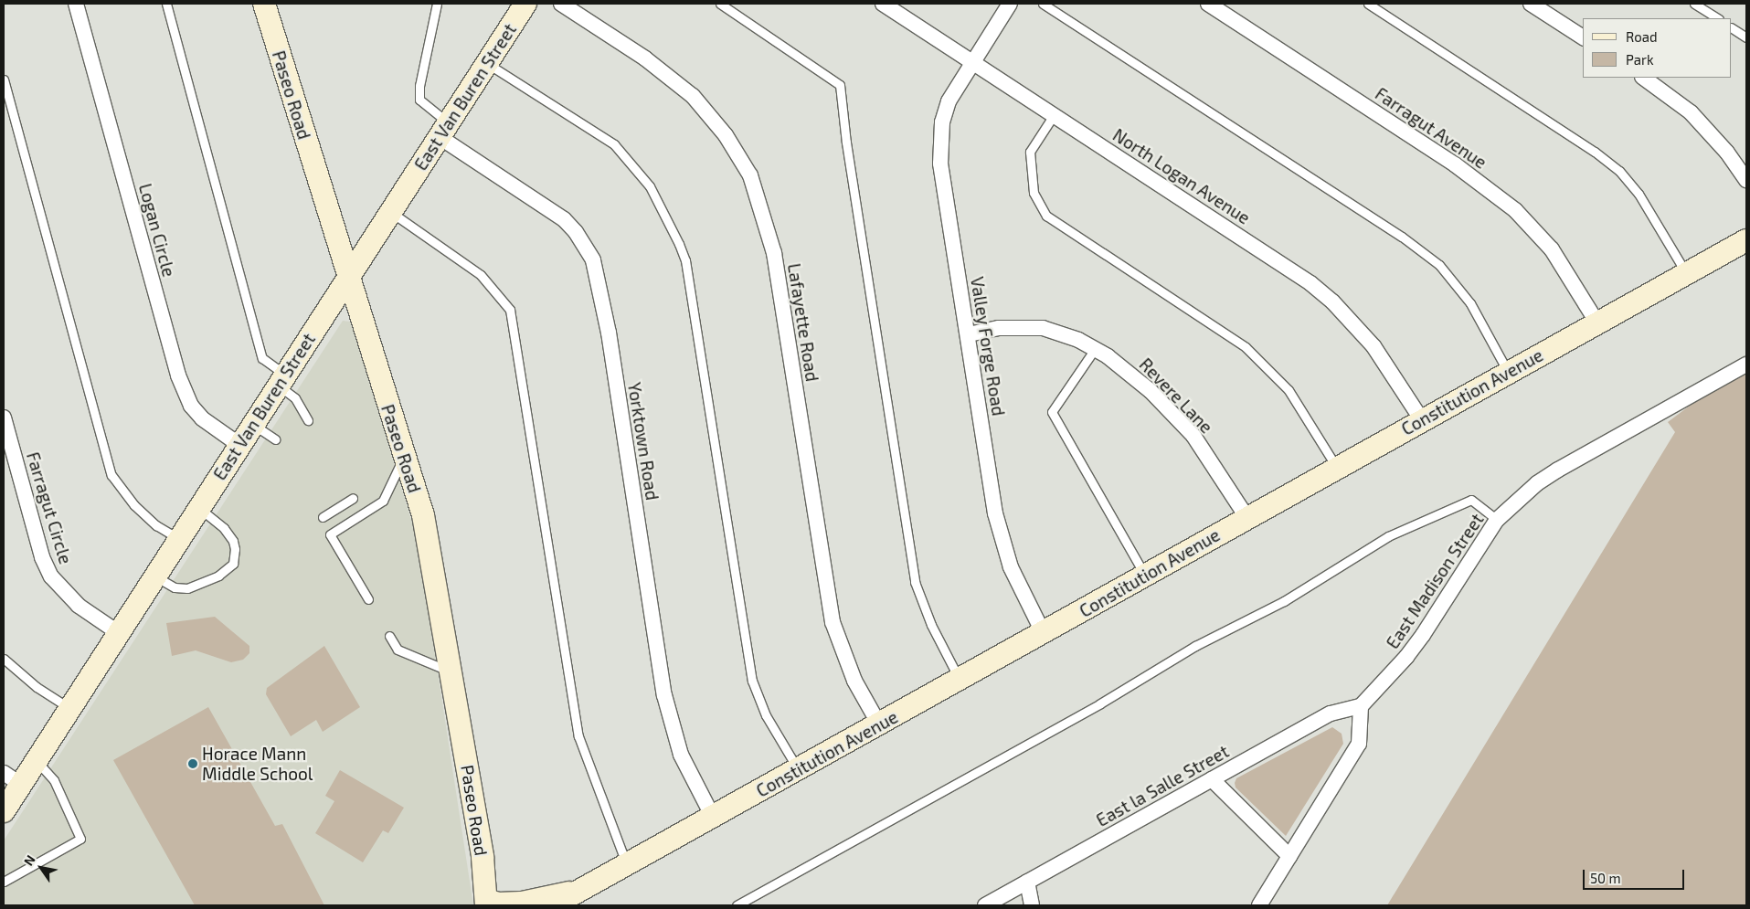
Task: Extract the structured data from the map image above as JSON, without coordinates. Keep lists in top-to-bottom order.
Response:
{
  "streets": {
    "street": [
      "Paseo Road",
      "East Van Buren Street",
      "Farragut Avenue",
      "North Logan Avenue",
      "Logan Circle",
      "Lafayette Road",
      "Valley Forge Road",
      "Constitution Avenue",
      "Revere Lane",
      "Yorktown Road",
      "Farragut Circle",
      "East Madison Street",
      "East la Salle Street"
    ]
  },
  "crossings": [
    ["Paseo Road", "East Van Buren Street"],
    ["East Van Buren Street", "Logan Circle"],
    ["East Van Buren Street", "Yorktown Road"],
    ["East Van Buren Street", "Farragut Circle"],
    ["Farragut Avenue", "Constitution Avenue"],
    ["North Logan Avenue", "Valley Forge Road"],
    ["North Logan Avenue", "Constitution Avenue"],
    ["Lafayette Road", "Constitution Avenue"],
    ["Valley Forge Road", "Constitution Avenue"],
    ["Valley Forge Road", "Revere Lane"],
    ["Constitution Avenue", "Revere Lane"],
    ["Constitution Avenue", "Yorktown Road"],
    ["East Madison Street", "East la Salle Street"]
  ],
  "places": ["Horace Mann Middle School"],
  "legend": ["Road", "Park"],
  "scale_bar": "50 m",
  "north": "top left"
}
